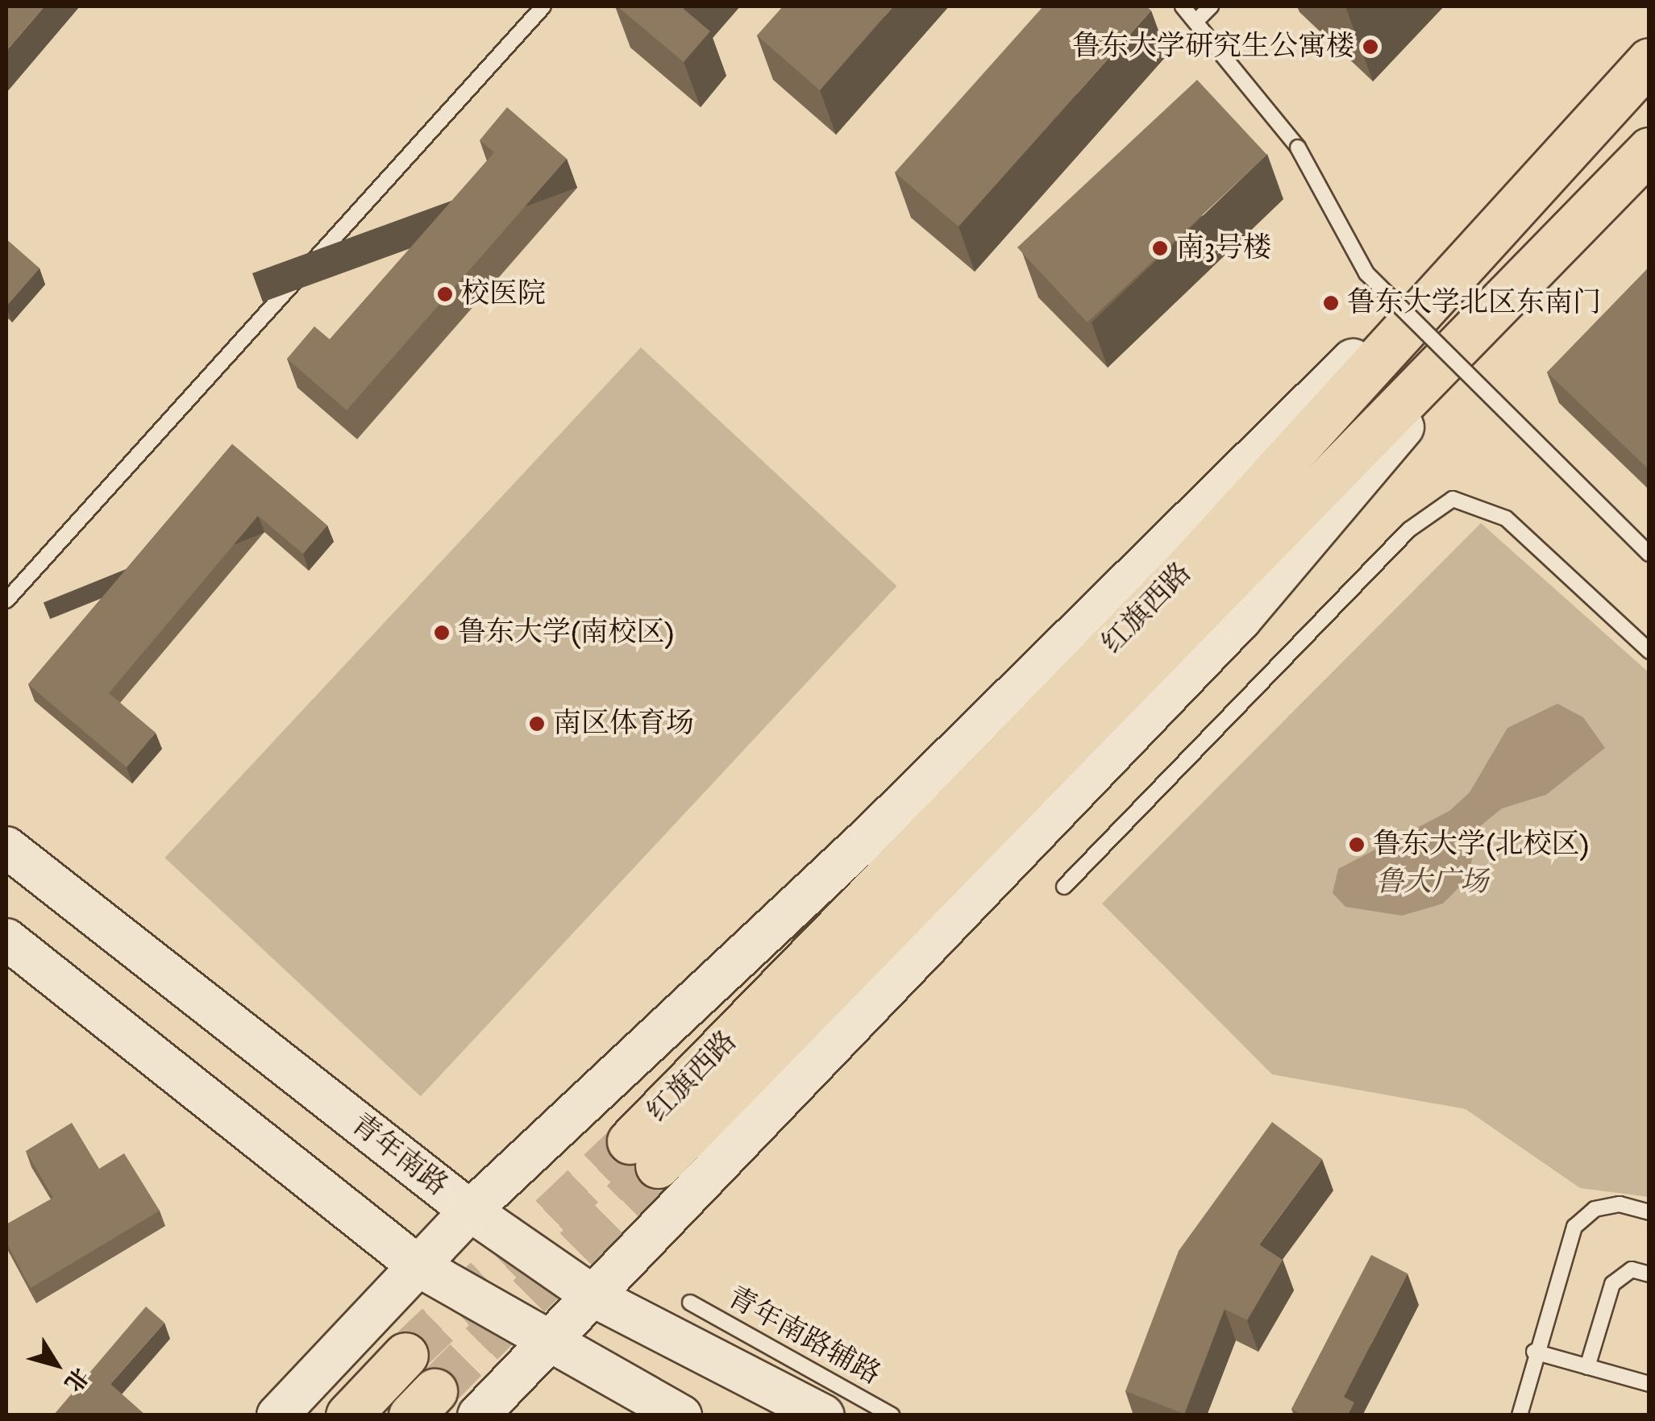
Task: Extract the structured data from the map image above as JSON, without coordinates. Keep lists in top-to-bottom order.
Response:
{
  "streets": {
    "main road": ["红旗西路", "青年南路"],
    "lane": ["青年南路辅路"]
  },
  "parks": ["鲁大广场"],
  "places": [
    "鲁东大学研究生公寓楼",
    "南3号楼",
    "校医院",
    "鲁东大学北区东南门",
    "鲁东大学(南校区)",
    "南区体育场",
    "鲁东大学(北校区)"
  ],
  "north": "bottom right"
}
